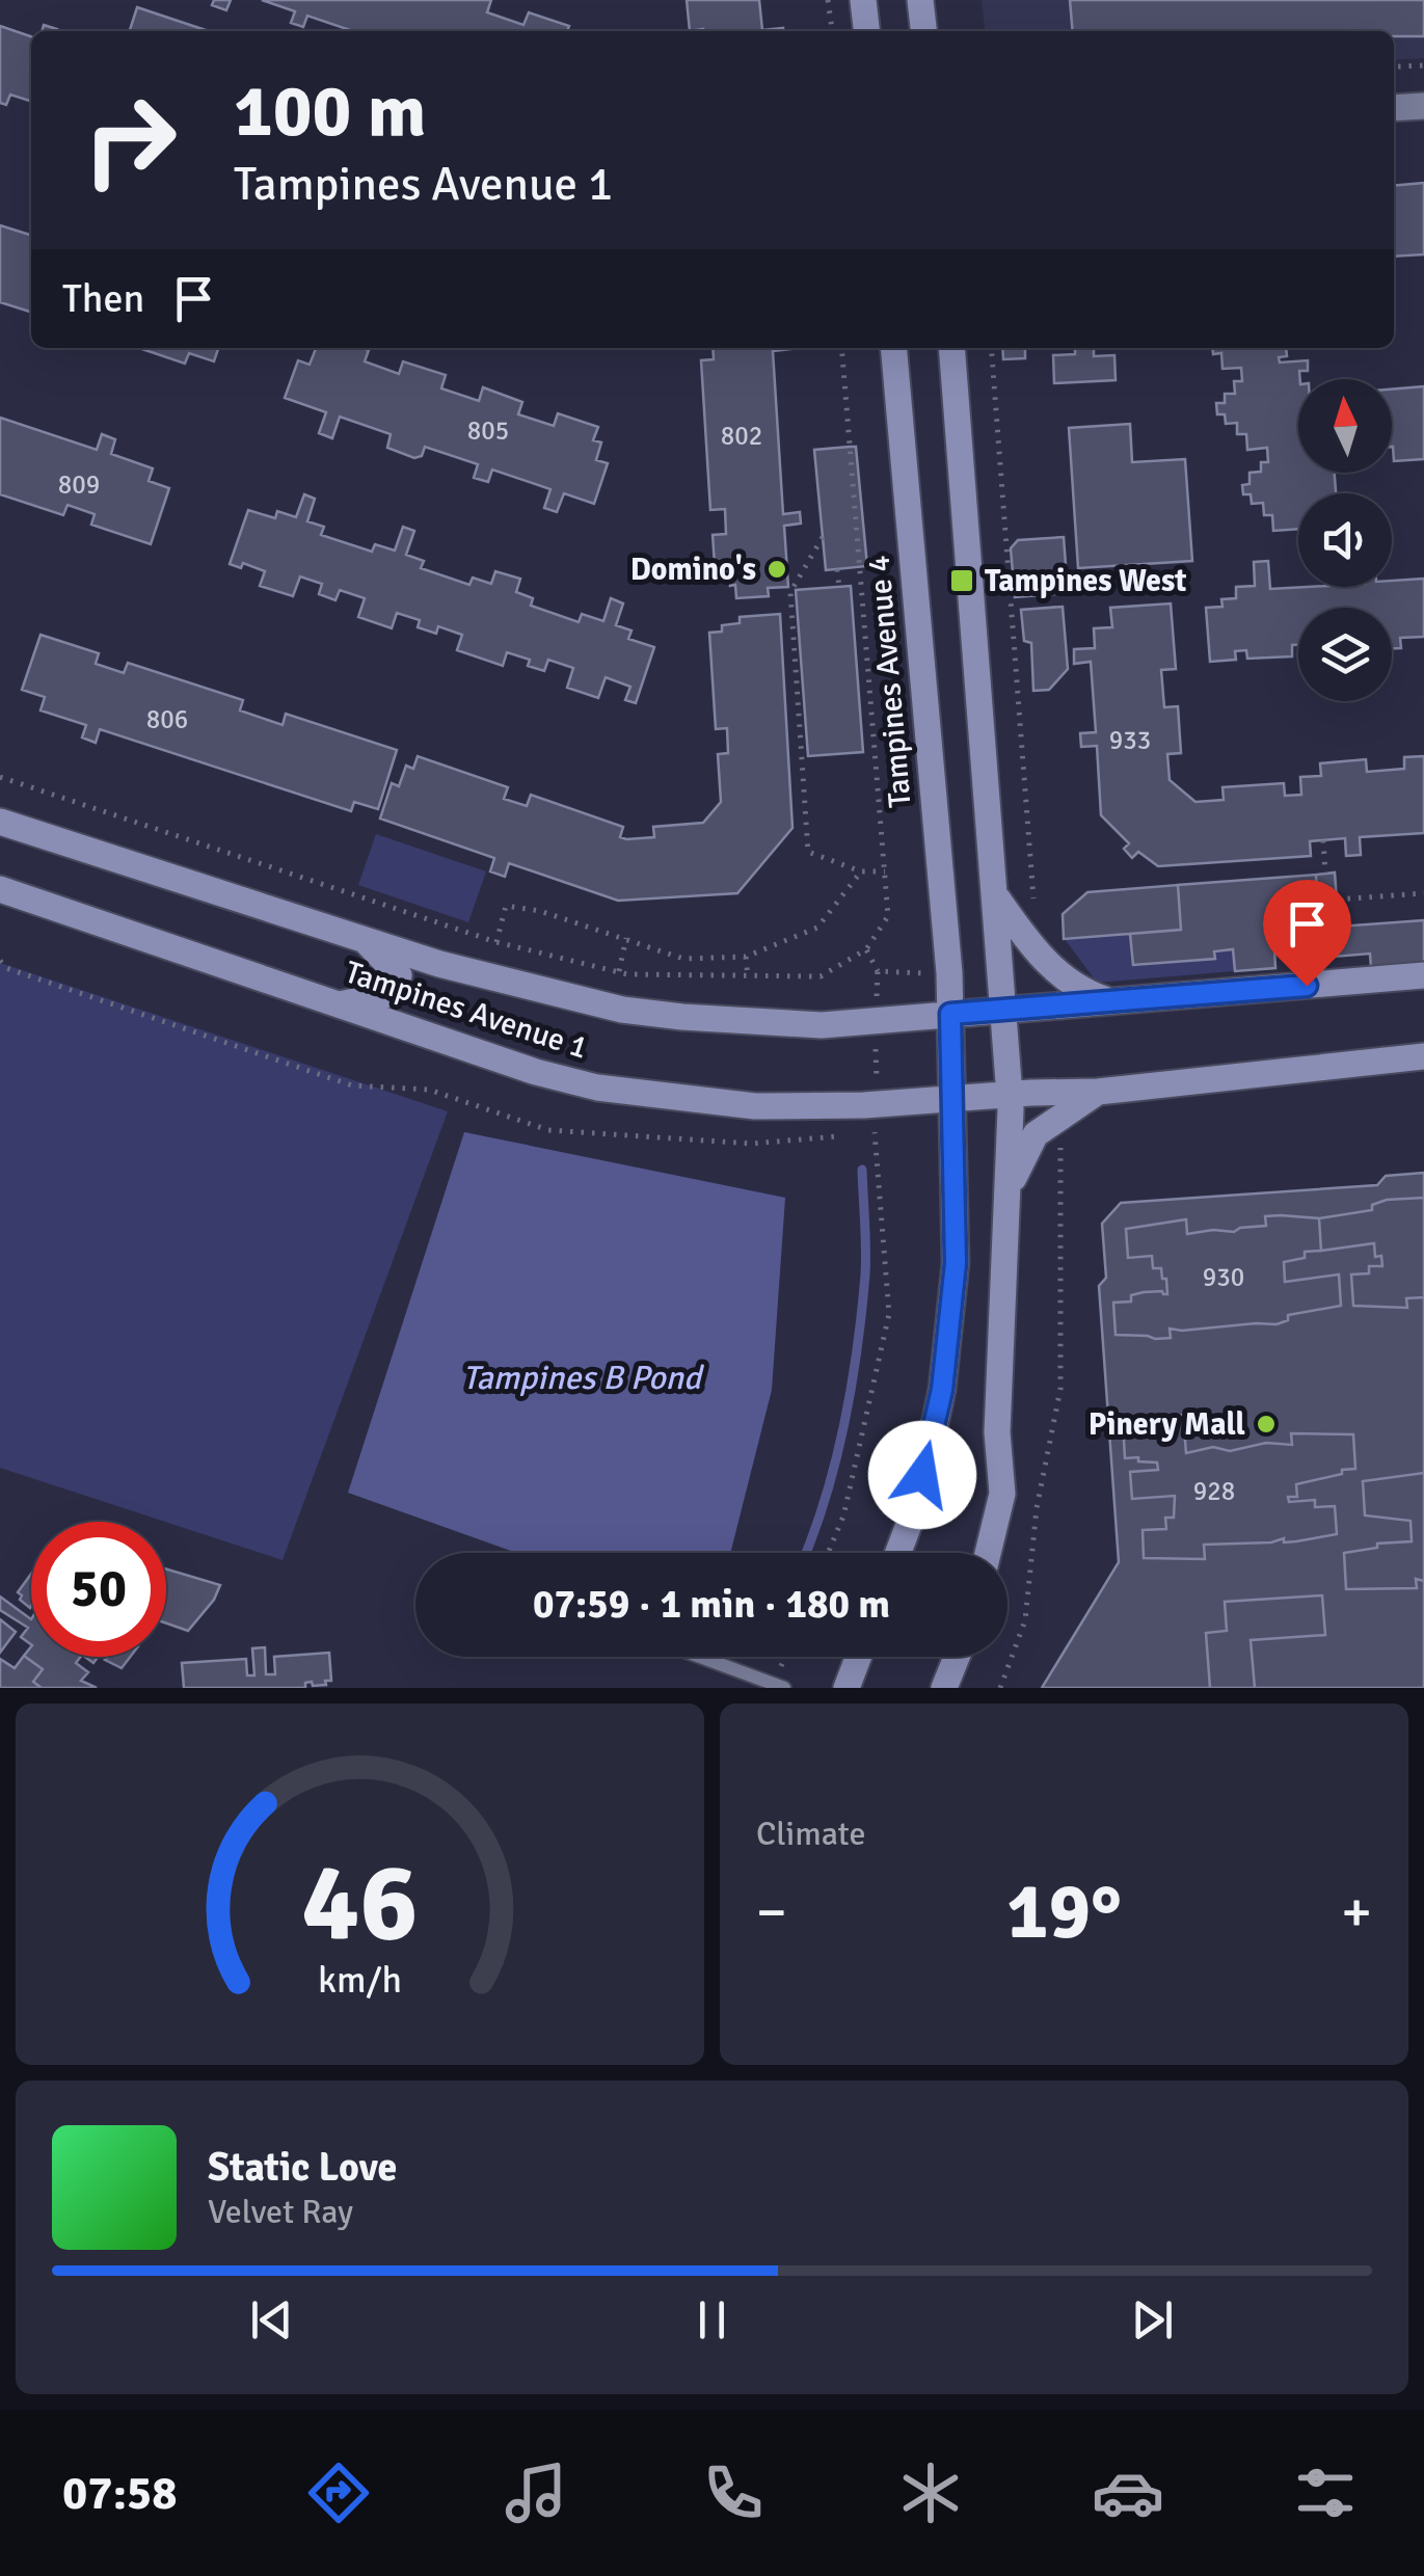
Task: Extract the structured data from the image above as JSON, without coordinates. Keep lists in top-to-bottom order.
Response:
{
  "streets": {
    "main road": ["Tampines Avenue 4", "Tampines Avenue 1"]
  },
  "crossings": [
    ["Tampines Avenue 4", "Tampines Avenue 1"]
  ],
  "water": ["Tampines B Pond"],
  "places": {
    "other": ["Domino's", "Pinery Mall"],
    "transit": ["Tampines West"]
  },
  "house_numbers": [
    "805",
    "802",
    "809",
    "806",
    "933",
    "930",
    "928"
  ],
  "north": "top",
  "page": {
    "turn": ["100 m", "Tampines Avenue 1"],
    "then": "Then",
    "limit": "50",
    "trip": "07:59 · 1 min · 180 m",
    "tile": "Climate",
    "heat": ["−", "19°", "+"],
    "song": ["Static Love", "Velvet Ray"],
    "tabs": "07:58",
    "gauge": ["46", "km/h"]
  }
}
